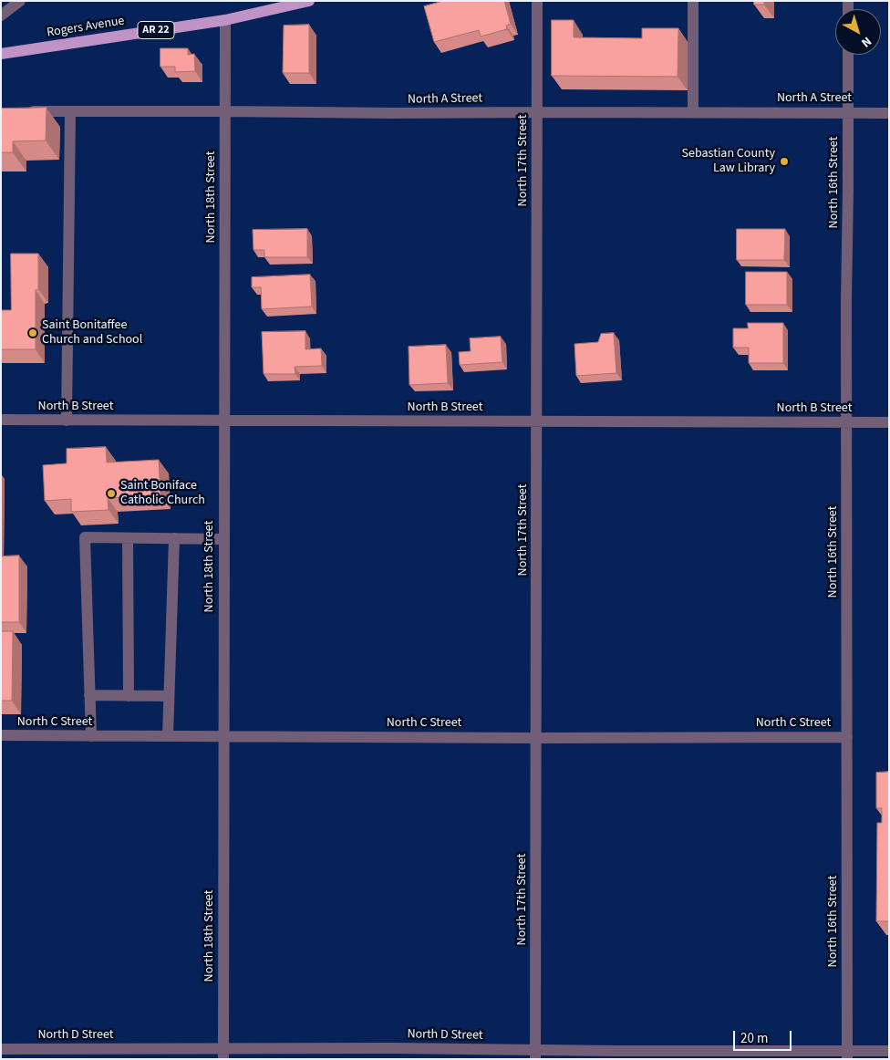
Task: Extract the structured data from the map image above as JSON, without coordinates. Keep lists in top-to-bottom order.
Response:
{
  "streets": {
    "main road": ["Rogers Avenue", "AR 22"],
    "street": [
      "North A Street",
      "North 17th Street",
      "North 16th Street",
      "North 18th Street",
      "North B Street",
      "North C Street",
      "North D Street"
    ]
  },
  "crossings": [
    ["Rogers Avenue", "North 18th Street"],
    ["North A Street", "North 17th Street"],
    ["North A Street", "North 16th Street"],
    ["North A Street", "North 18th Street"],
    ["North 17th Street", "North B Street"],
    ["North 17th Street", "North C Street"],
    ["North 17th Street", "North D Street"],
    ["North 16th Street", "North B Street"],
    ["North 16th Street", "North C Street"],
    ["North 16th Street", "North D Street"],
    ["North 18th Street", "North B Street"],
    ["North 18th Street", "North C Street"],
    ["North 18th Street", "North D Street"]
  ],
  "places": ["Sebastian County Law Library", "Saint Bonitaffee Church and School", "Saint Boniface Catholic Church"],
  "scale_bar": "20 m",
  "north": "bottom right"
}
